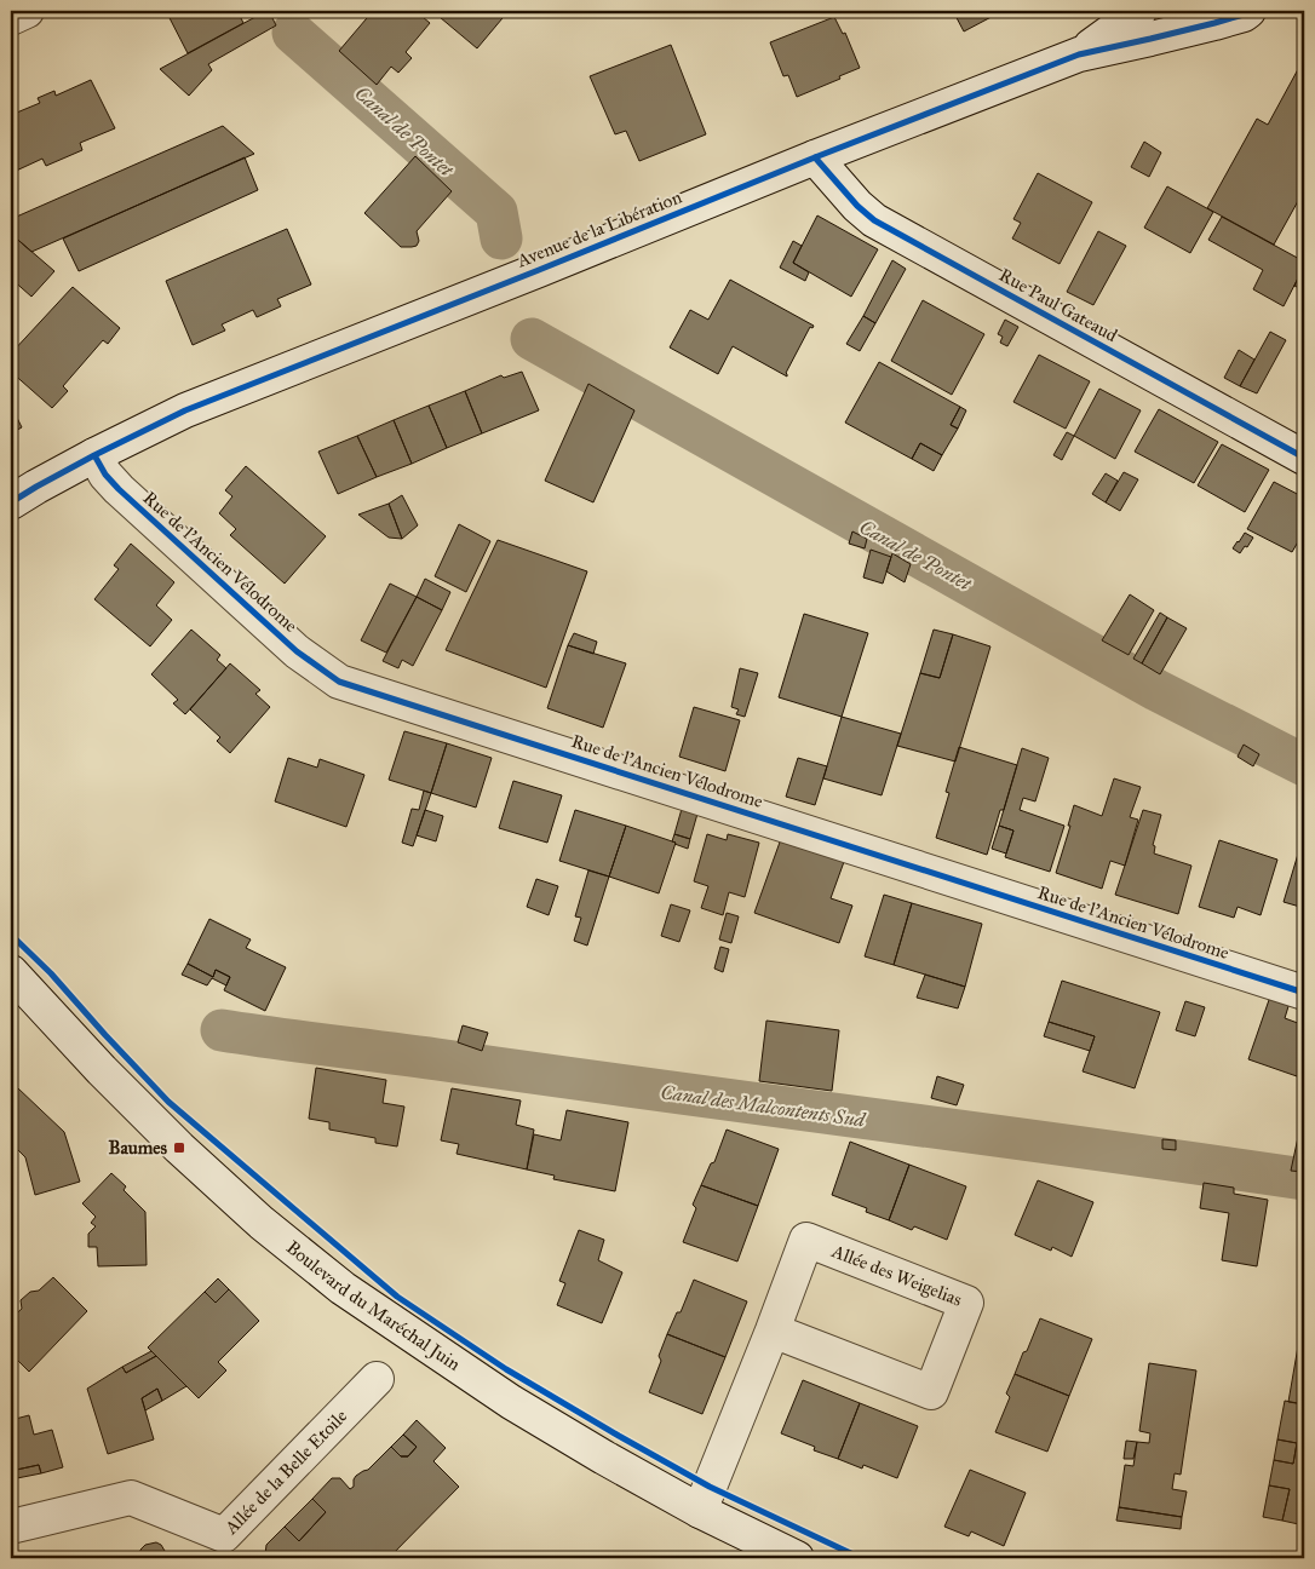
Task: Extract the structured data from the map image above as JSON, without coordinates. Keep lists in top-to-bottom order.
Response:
{
  "streets": {
    "street": [
      "Avenue de la Libération",
      "Rue Paul Gateaud",
      "Rue de l'Ancien Vélodrome",
      "Allée des Weigelias",
      "Boulevard du Maréchal Juin",
      "Allée de la Belle Etoile"
    ]
  },
  "crossings": [
    ["Avenue de la Libération", "Rue Paul Gateaud"],
    ["Avenue de la Libération", "Rue de l'Ancien Vélodrome"],
    ["Allée des Weigelias", "Boulevard du Maréchal Juin"]
  ],
  "water": ["Canal de Pontet", "Canal des Malcontents Sud"],
  "places": {
    "transit": ["Baumes"]
  }
}
